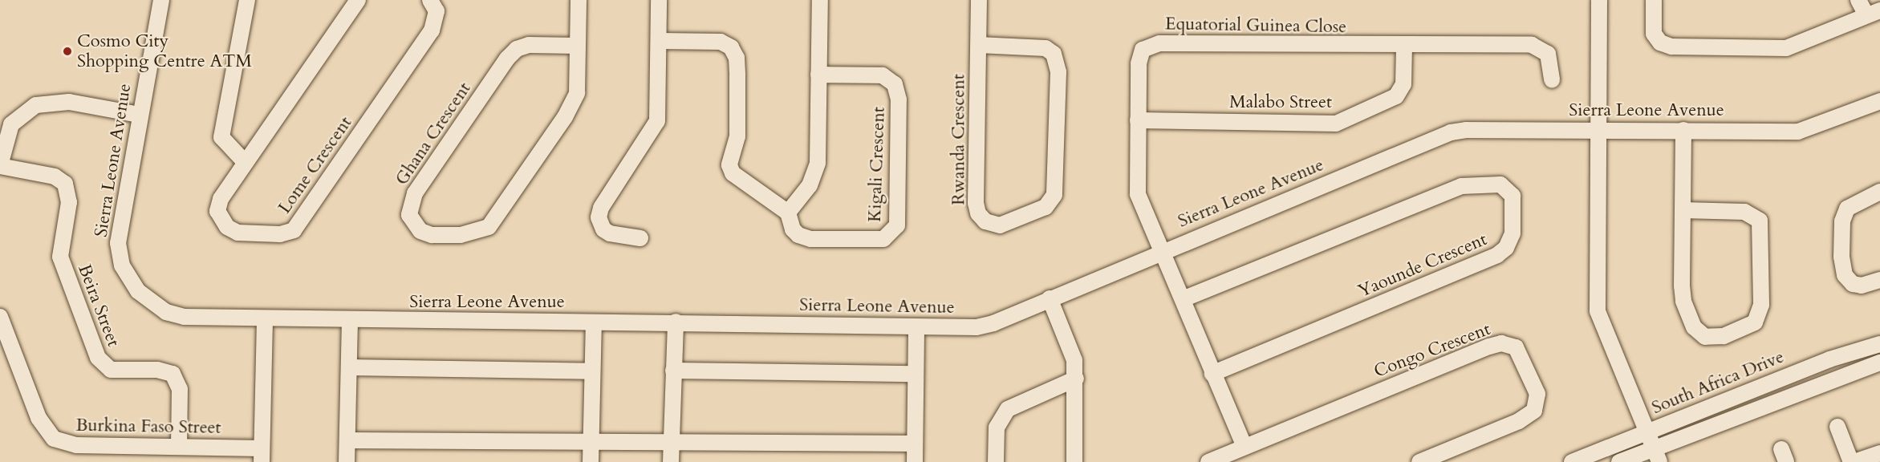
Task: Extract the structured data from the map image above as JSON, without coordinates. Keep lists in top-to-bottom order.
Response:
{
  "streets": {
    "street": [
      "Equatorial Guinea Close",
      "Malabo Street",
      "Sierra Leone Avenue",
      "Ghana Crescent",
      "Rwanda Crescent",
      "Kigali Crescent",
      "Lome Crescent",
      "Yaounde Crescent",
      "Beira Street",
      "Congo Crescent",
      "South Africa Drive",
      "Burkina Faso Street"
    ]
  },
  "crossings": [
    ["Equatorial Guinea Close", "Malabo Street"],
    ["Equatorial Guinea Close", "Sierra Leone Avenue"],
    ["Equatorial Guinea Close", "Yaounde Crescent"],
    ["Equatorial Guinea Close", "Congo Crescent"],
    ["Beira Street", "Burkina Faso Street"]
  ],
  "places": ["Cosmo City Shopping Centre ATM"]
}
